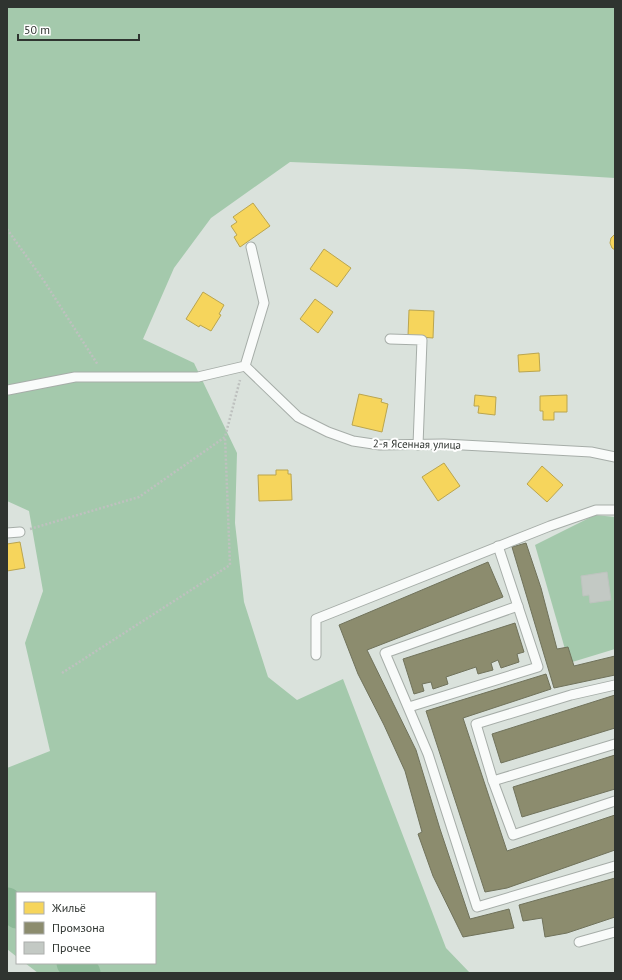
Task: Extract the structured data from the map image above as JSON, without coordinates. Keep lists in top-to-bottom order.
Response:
{
  "streets": {
    "lane": ["2-я Ясенная улица"]
  },
  "legend": ["Жильё", "Промзона", "Прочее"],
  "scale_bar": "50 m"
}
